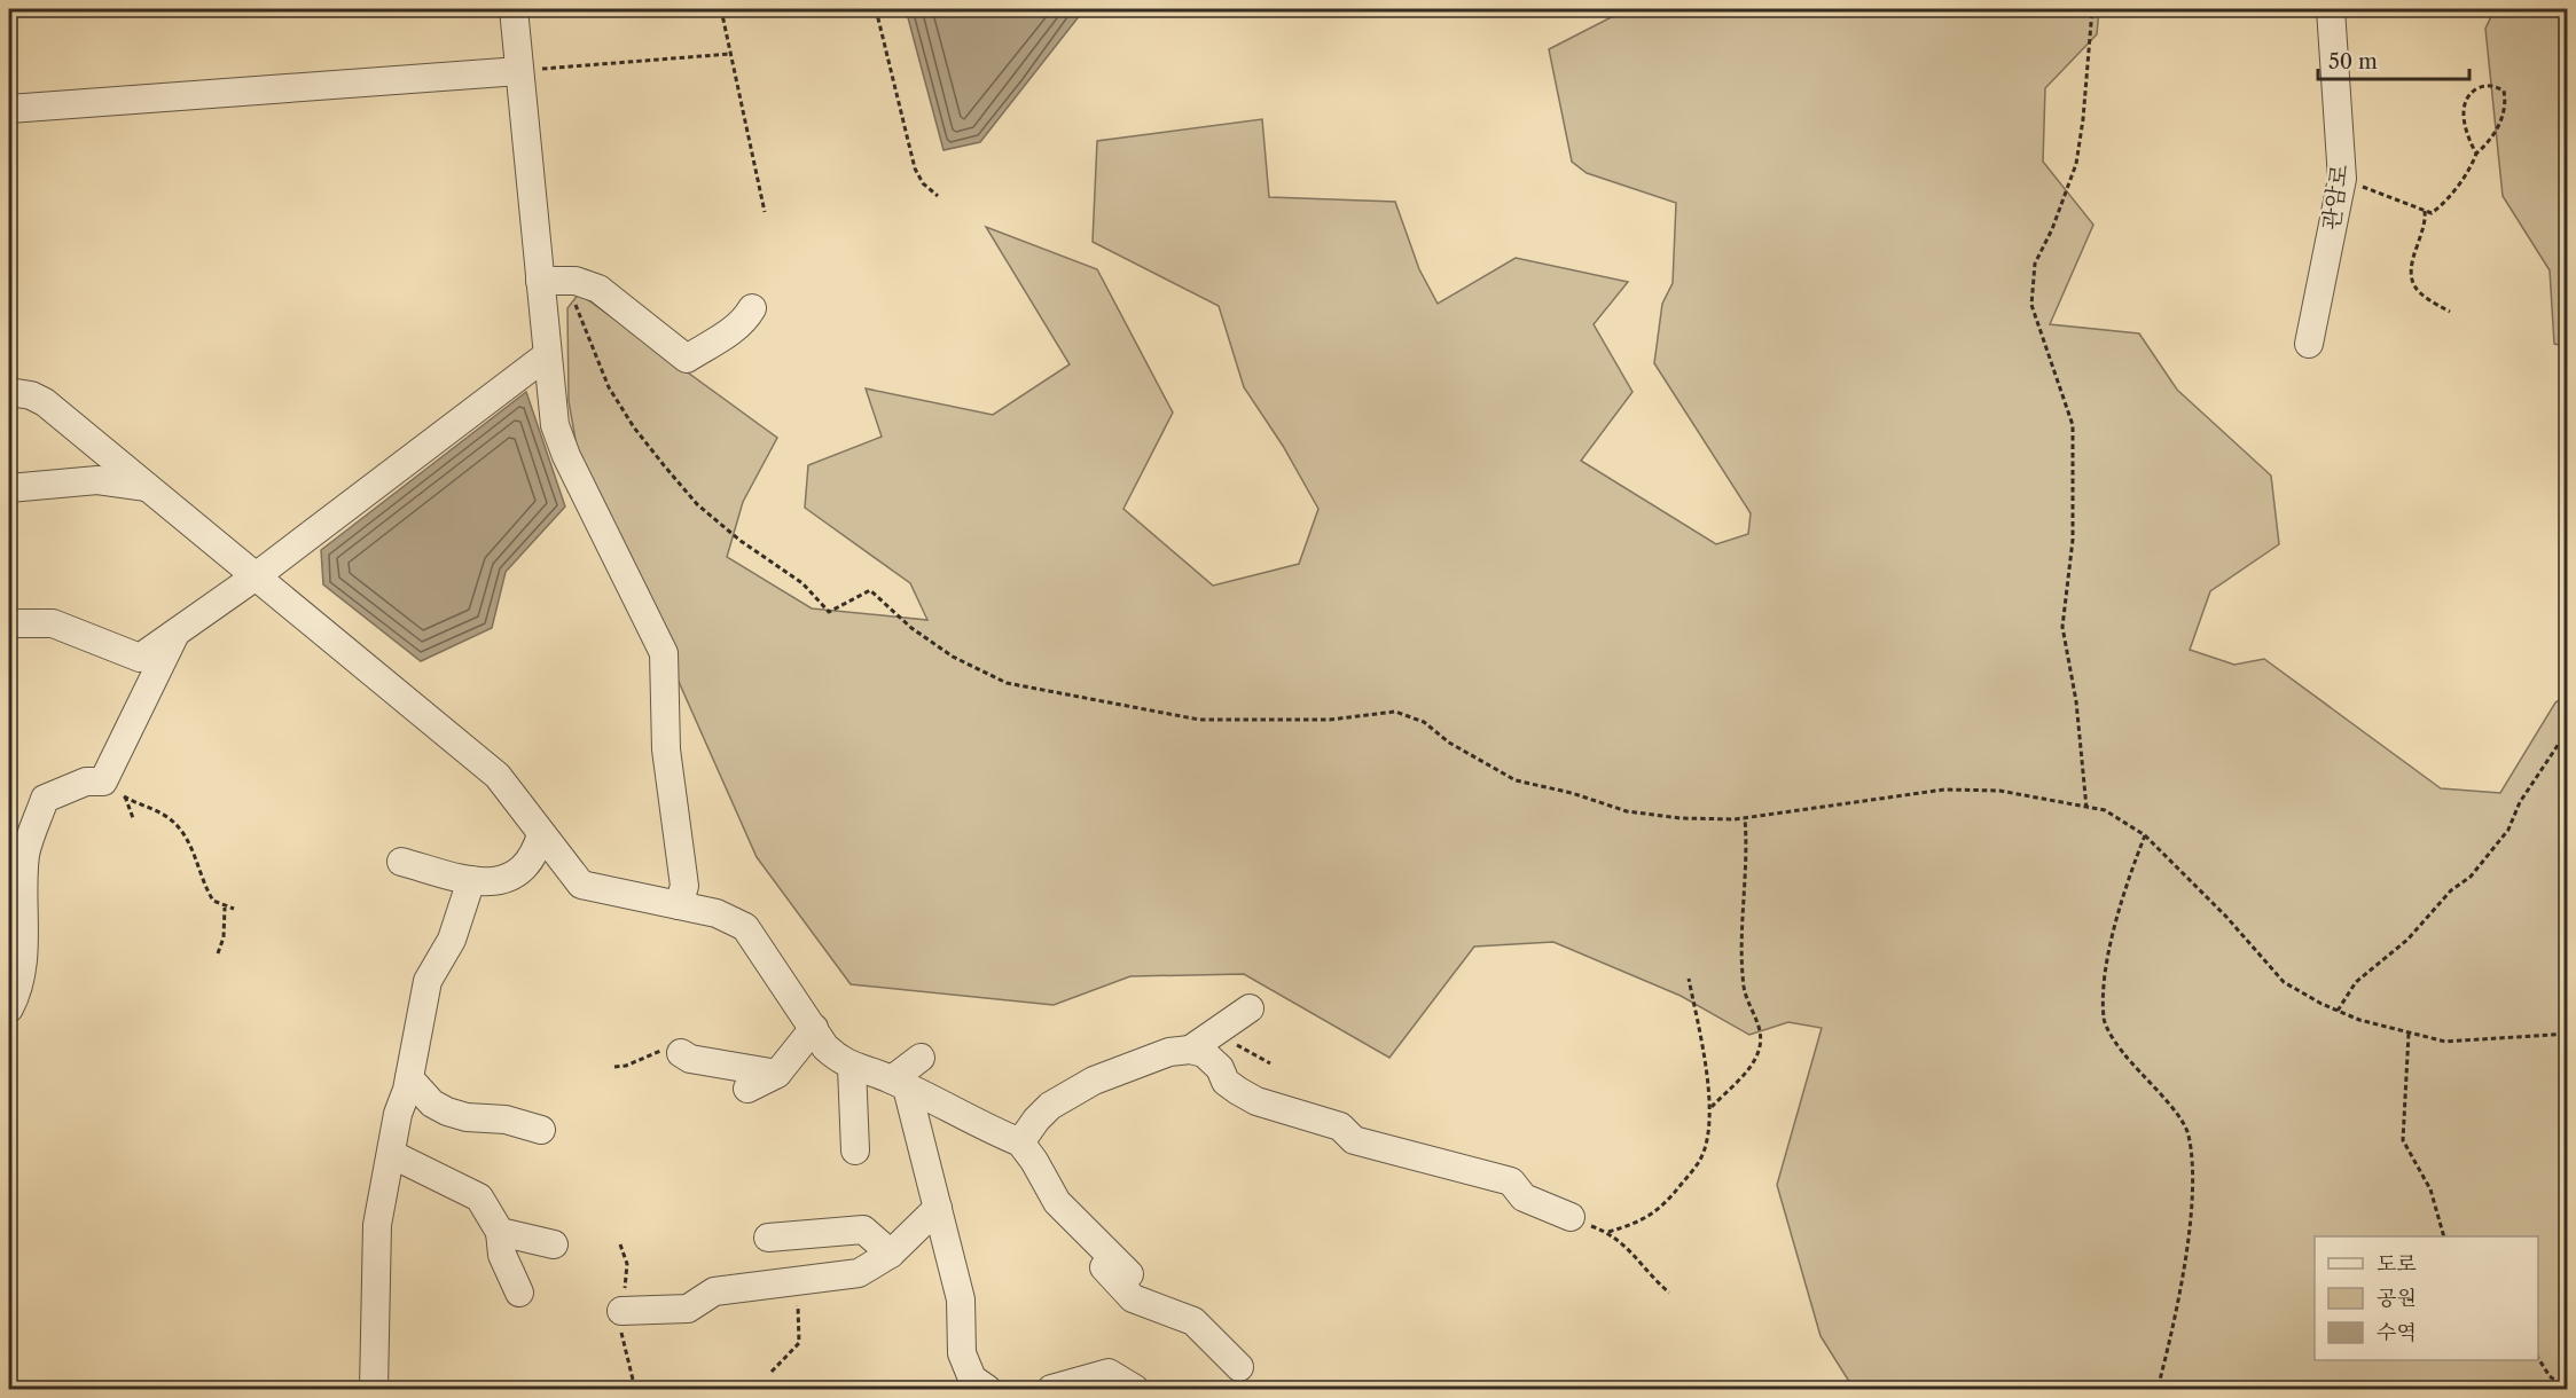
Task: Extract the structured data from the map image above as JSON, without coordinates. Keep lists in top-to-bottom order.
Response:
{
  "streets": {
    "street": ["관암로"]
  },
  "legend": ["도로", "공원", "수역"],
  "scale_bar": "50 m"
}
